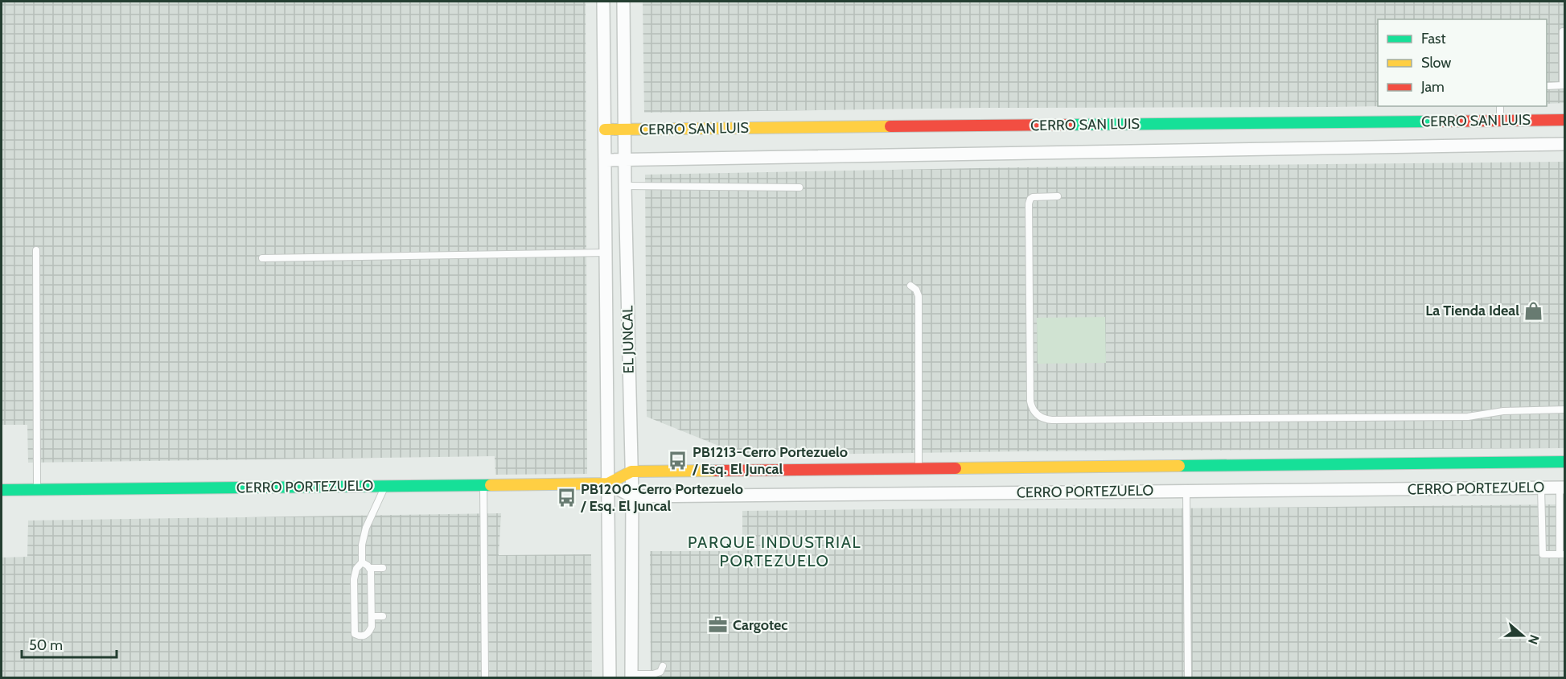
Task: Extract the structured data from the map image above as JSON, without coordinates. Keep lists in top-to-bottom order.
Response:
{
  "streets": {
    "street": ["CERRO SAN LUIS", "EL JUNCAL", "CERRO PORTEZUELO"]
  },
  "crossings": [
    ["CERRO SAN LUIS", "EL JUNCAL"],
    ["EL JUNCAL", "CERRO PORTEZUELO"]
  ],
  "districts": ["PARQUE INDUSTRIAL PORTEZUELO"],
  "places": {
    "shop": ["La Tienda Ideal"],
    "bus stop": ["PB1213-Cerro Portezuelo / Esq. El Juncal", "PB1200-Cerro Portezuelo / Esq. El Juncal"],
    "office": ["Cargotec"]
  },
  "legend": ["Fast", "Slow", "Jam"],
  "scale_bar": "50 m",
  "north": "right"
}
